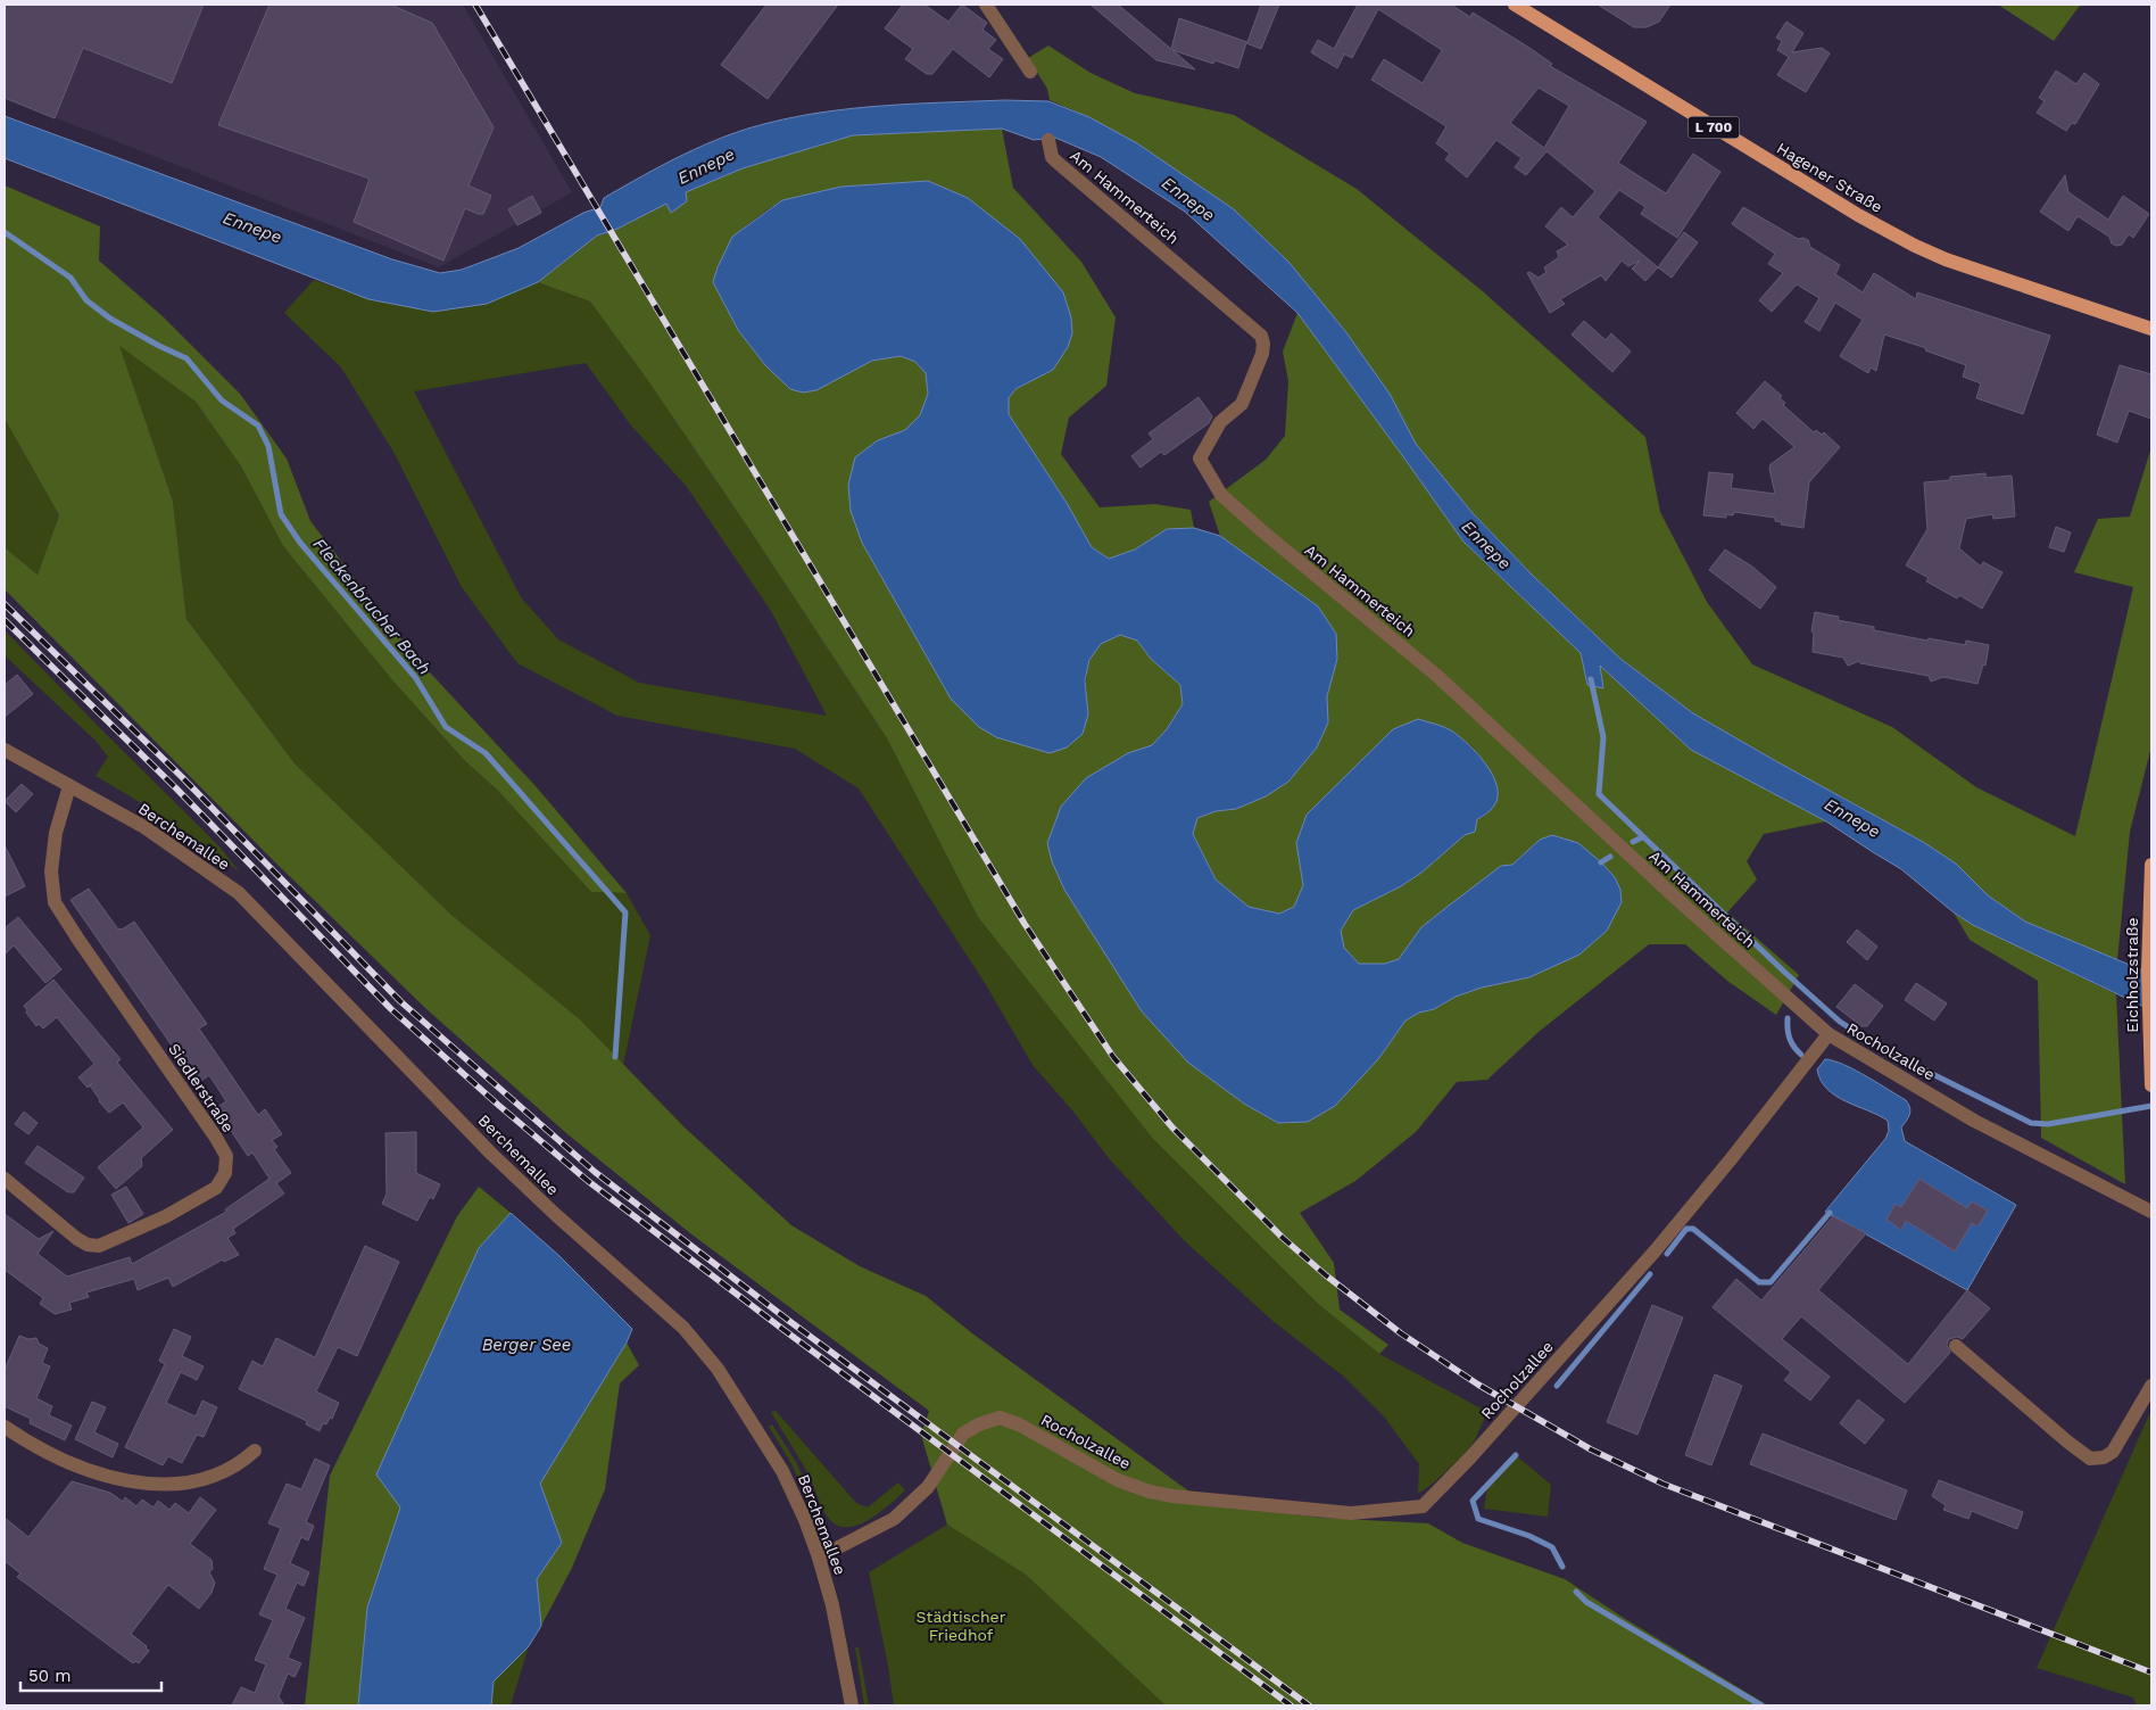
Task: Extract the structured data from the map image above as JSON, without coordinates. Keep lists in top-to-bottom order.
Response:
{
  "streets": {
    "main road": ["L 700", "Hagener Straße", "Eichholzstraße"],
    "street": [
      "Am Hammerteich",
      "Berchemallee",
      "Rocholzallee",
      "Siedlerstraße"
    ]
  },
  "crossings": [
    ["Am Hammerteich", "Rocholzallee"],
    ["Berchemallee", "Rocholzallee"],
    ["Berchemallee", "Siedlerstraße"]
  ],
  "water": ["Ennepe", "Fleckenbrucher Bach", "Berger See"],
  "parks": ["Städtischer Friedhof"],
  "scale_bar": "50 m"
}
